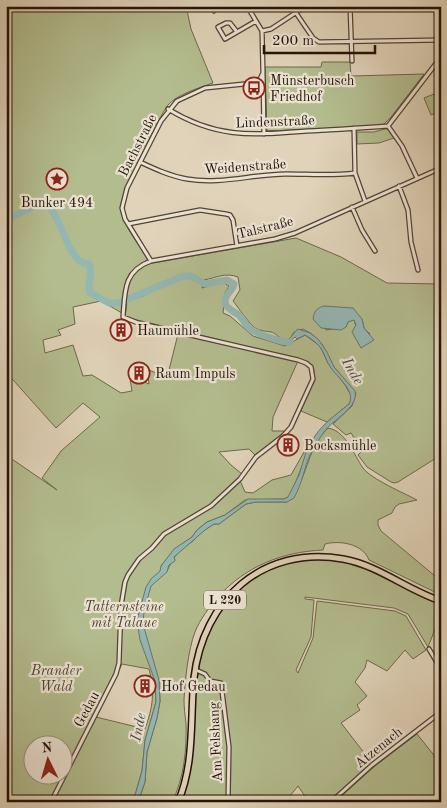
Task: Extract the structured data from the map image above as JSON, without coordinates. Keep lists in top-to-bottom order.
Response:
{
  "streets": {
    "main road": ["L 220"],
    "street": [
      "Lindenstraße",
      "Bachstraße",
      "Weidenstraße",
      "Talstraße",
      "Gedau",
      "Am Felshang",
      "Atzenach"
    ]
  },
  "crossings": [
    ["Lindenstraße", "Bachstraße"],
    ["Bachstraße", "Weidenstraße"],
    ["Bachstraße", "Talstraße"],
    ["Talstraße", "Gedau"],
    ["L 220", "Am Felshang"]
  ],
  "water": ["Inde"],
  "parks": ["Tatternsteine mit Talaue", "Brander Wald"],
  "places": {
    "bus stop": ["Münsterbusch Friedhof"],
    "place": ["Bunker 494"],
    "building": [
      "Haumühle",
      "Raum Impuls",
      "Bocksmühle",
      "Hof Gedau"
    ]
  },
  "scale_bar": "200 m",
  "north": "top"
}
